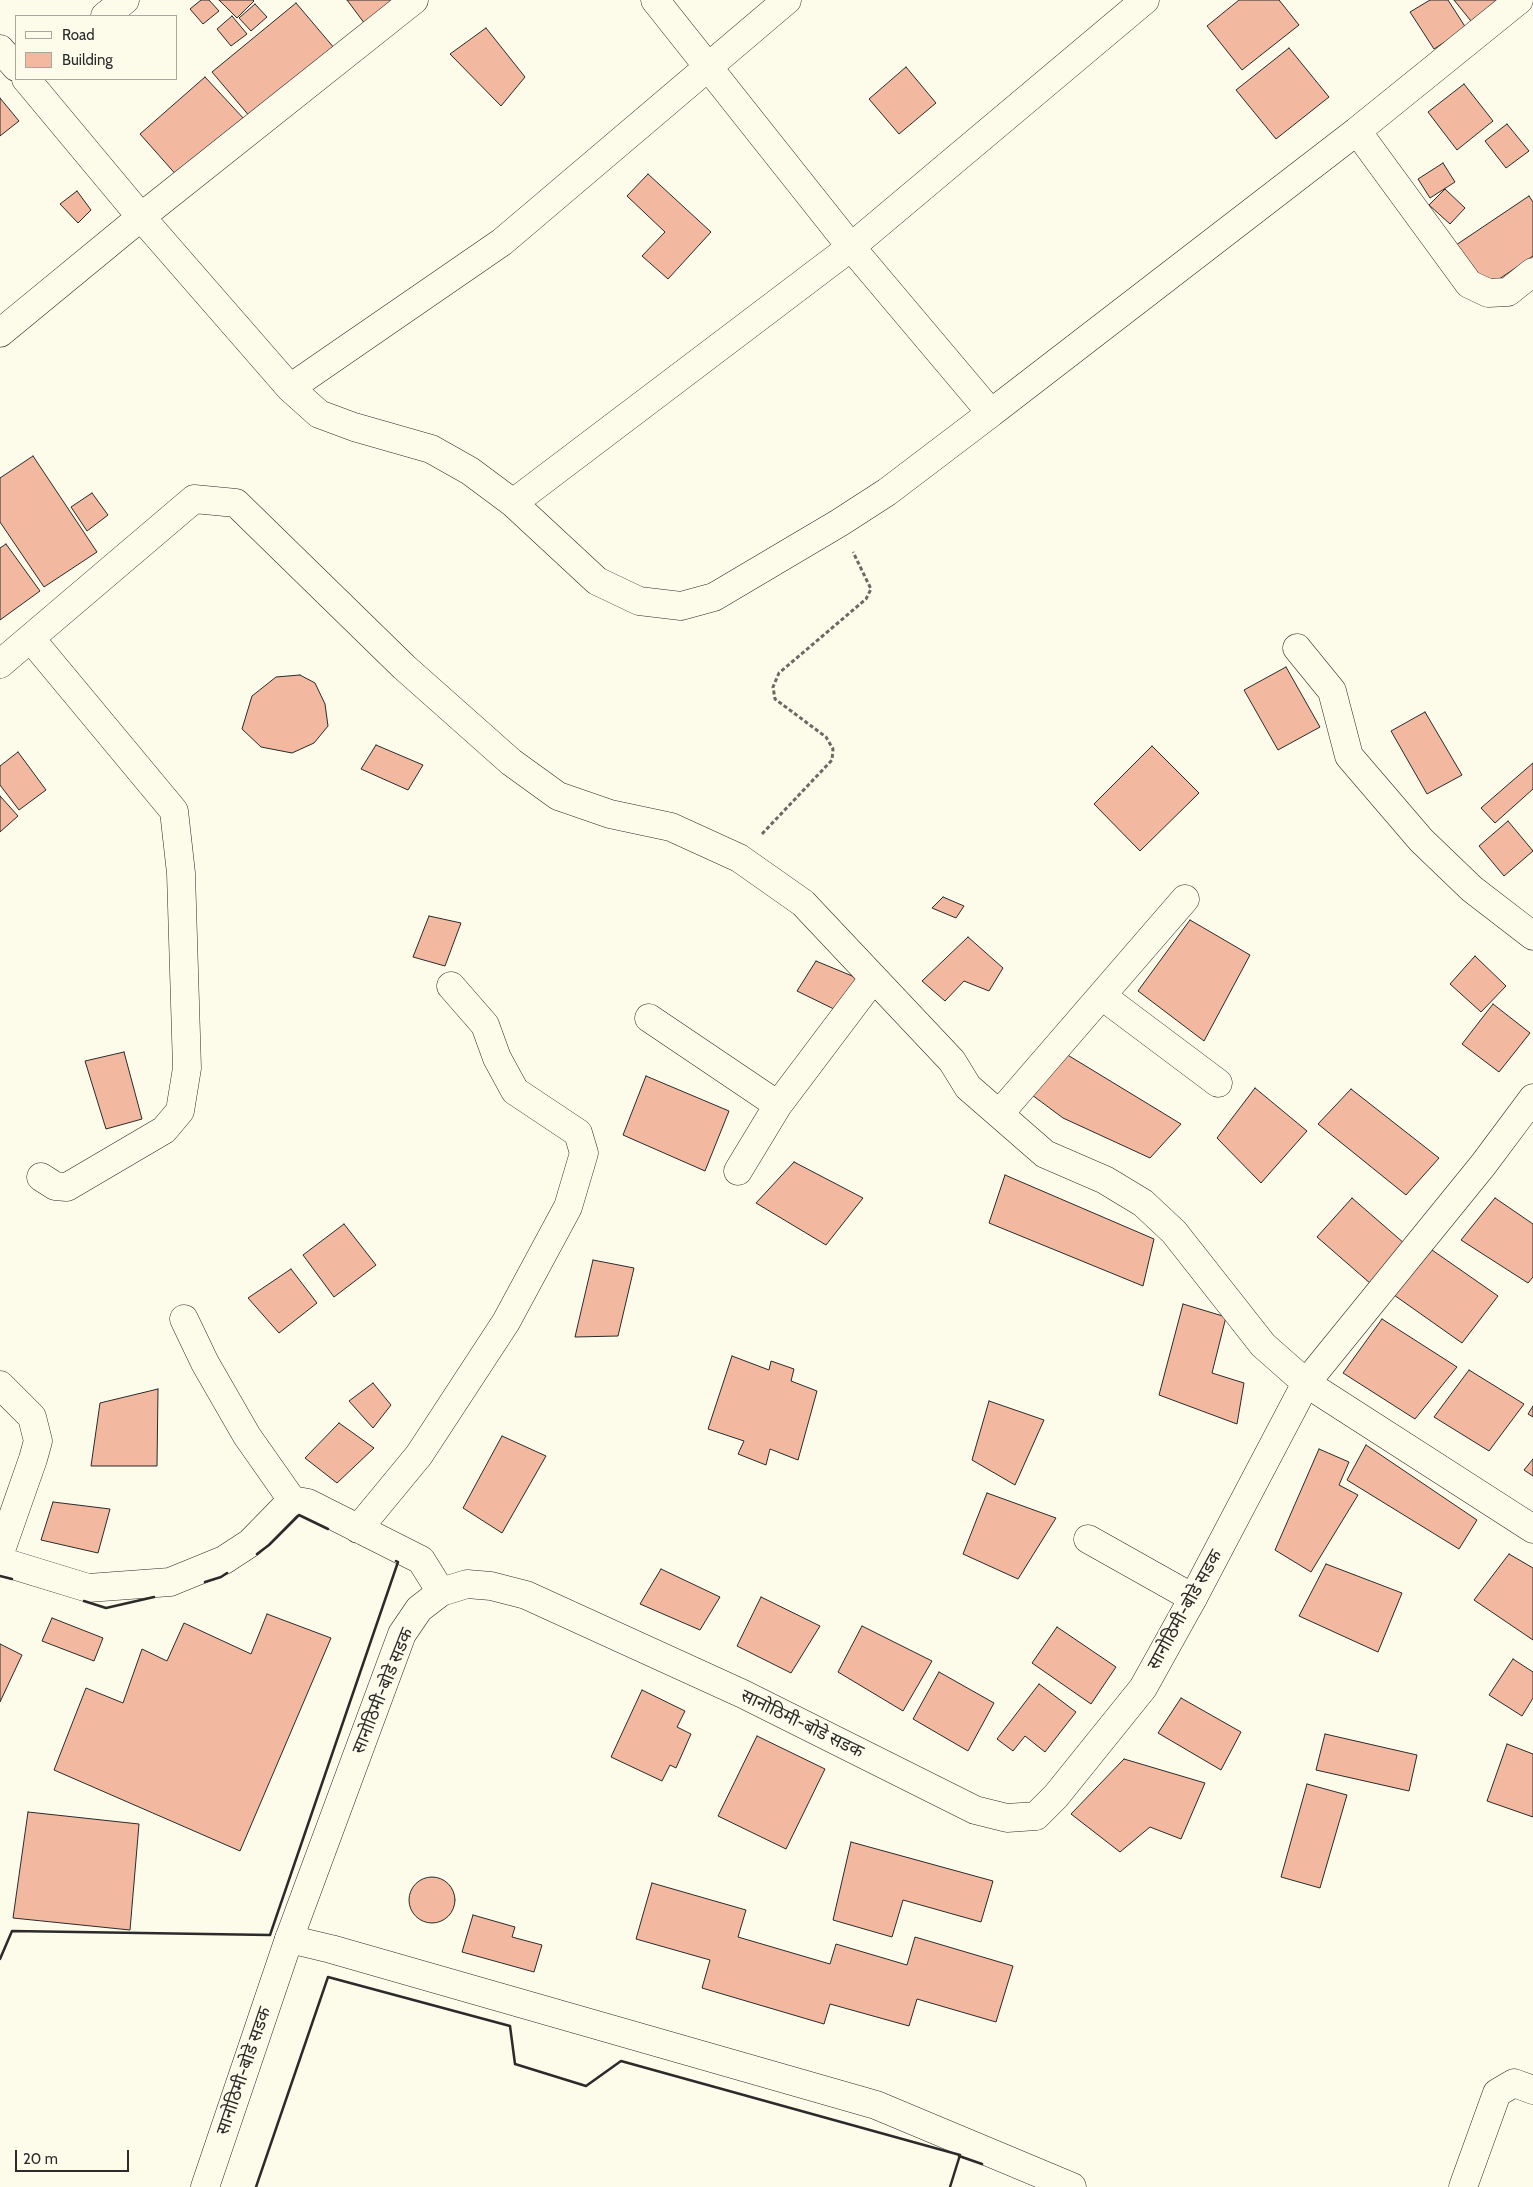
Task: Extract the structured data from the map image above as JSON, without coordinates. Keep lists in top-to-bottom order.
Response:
{
  "streets": {
    "street": ["सानोठिमी-बोडे सडक"]
  },
  "legend": ["Road", "Building"],
  "scale_bar": "20 m"
}
